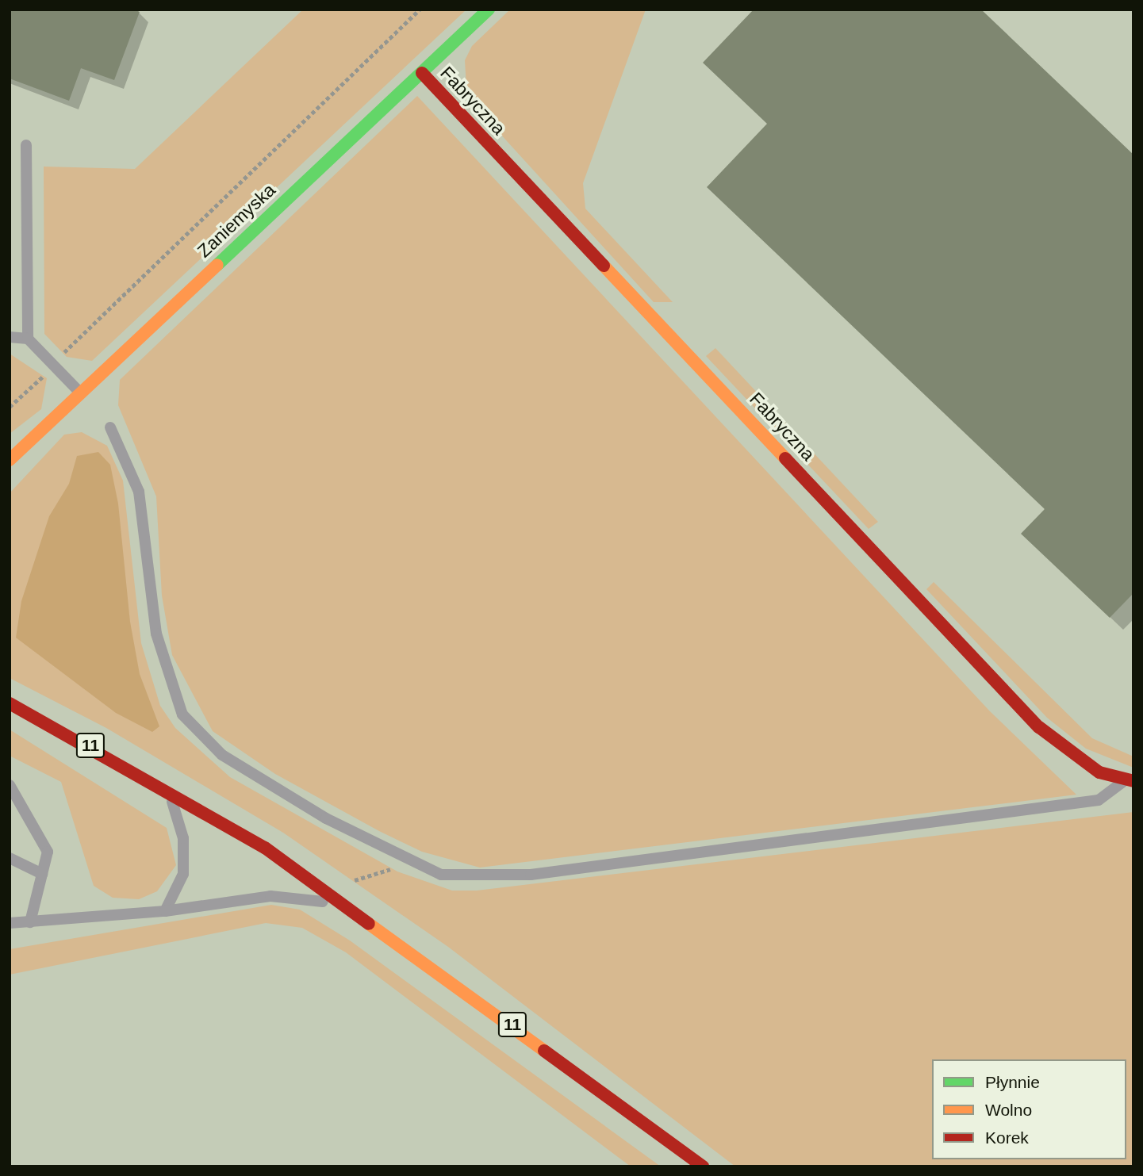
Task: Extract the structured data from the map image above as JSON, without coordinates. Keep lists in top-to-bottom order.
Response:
{
  "streets": {
    "main road": ["Fabryczna", "Zaniemyska", "11"]
  },
  "crossings": [
    ["Fabryczna", "Zaniemyska"]
  ],
  "legend": ["Płynnie", "Wolno", "Korek"]
}
